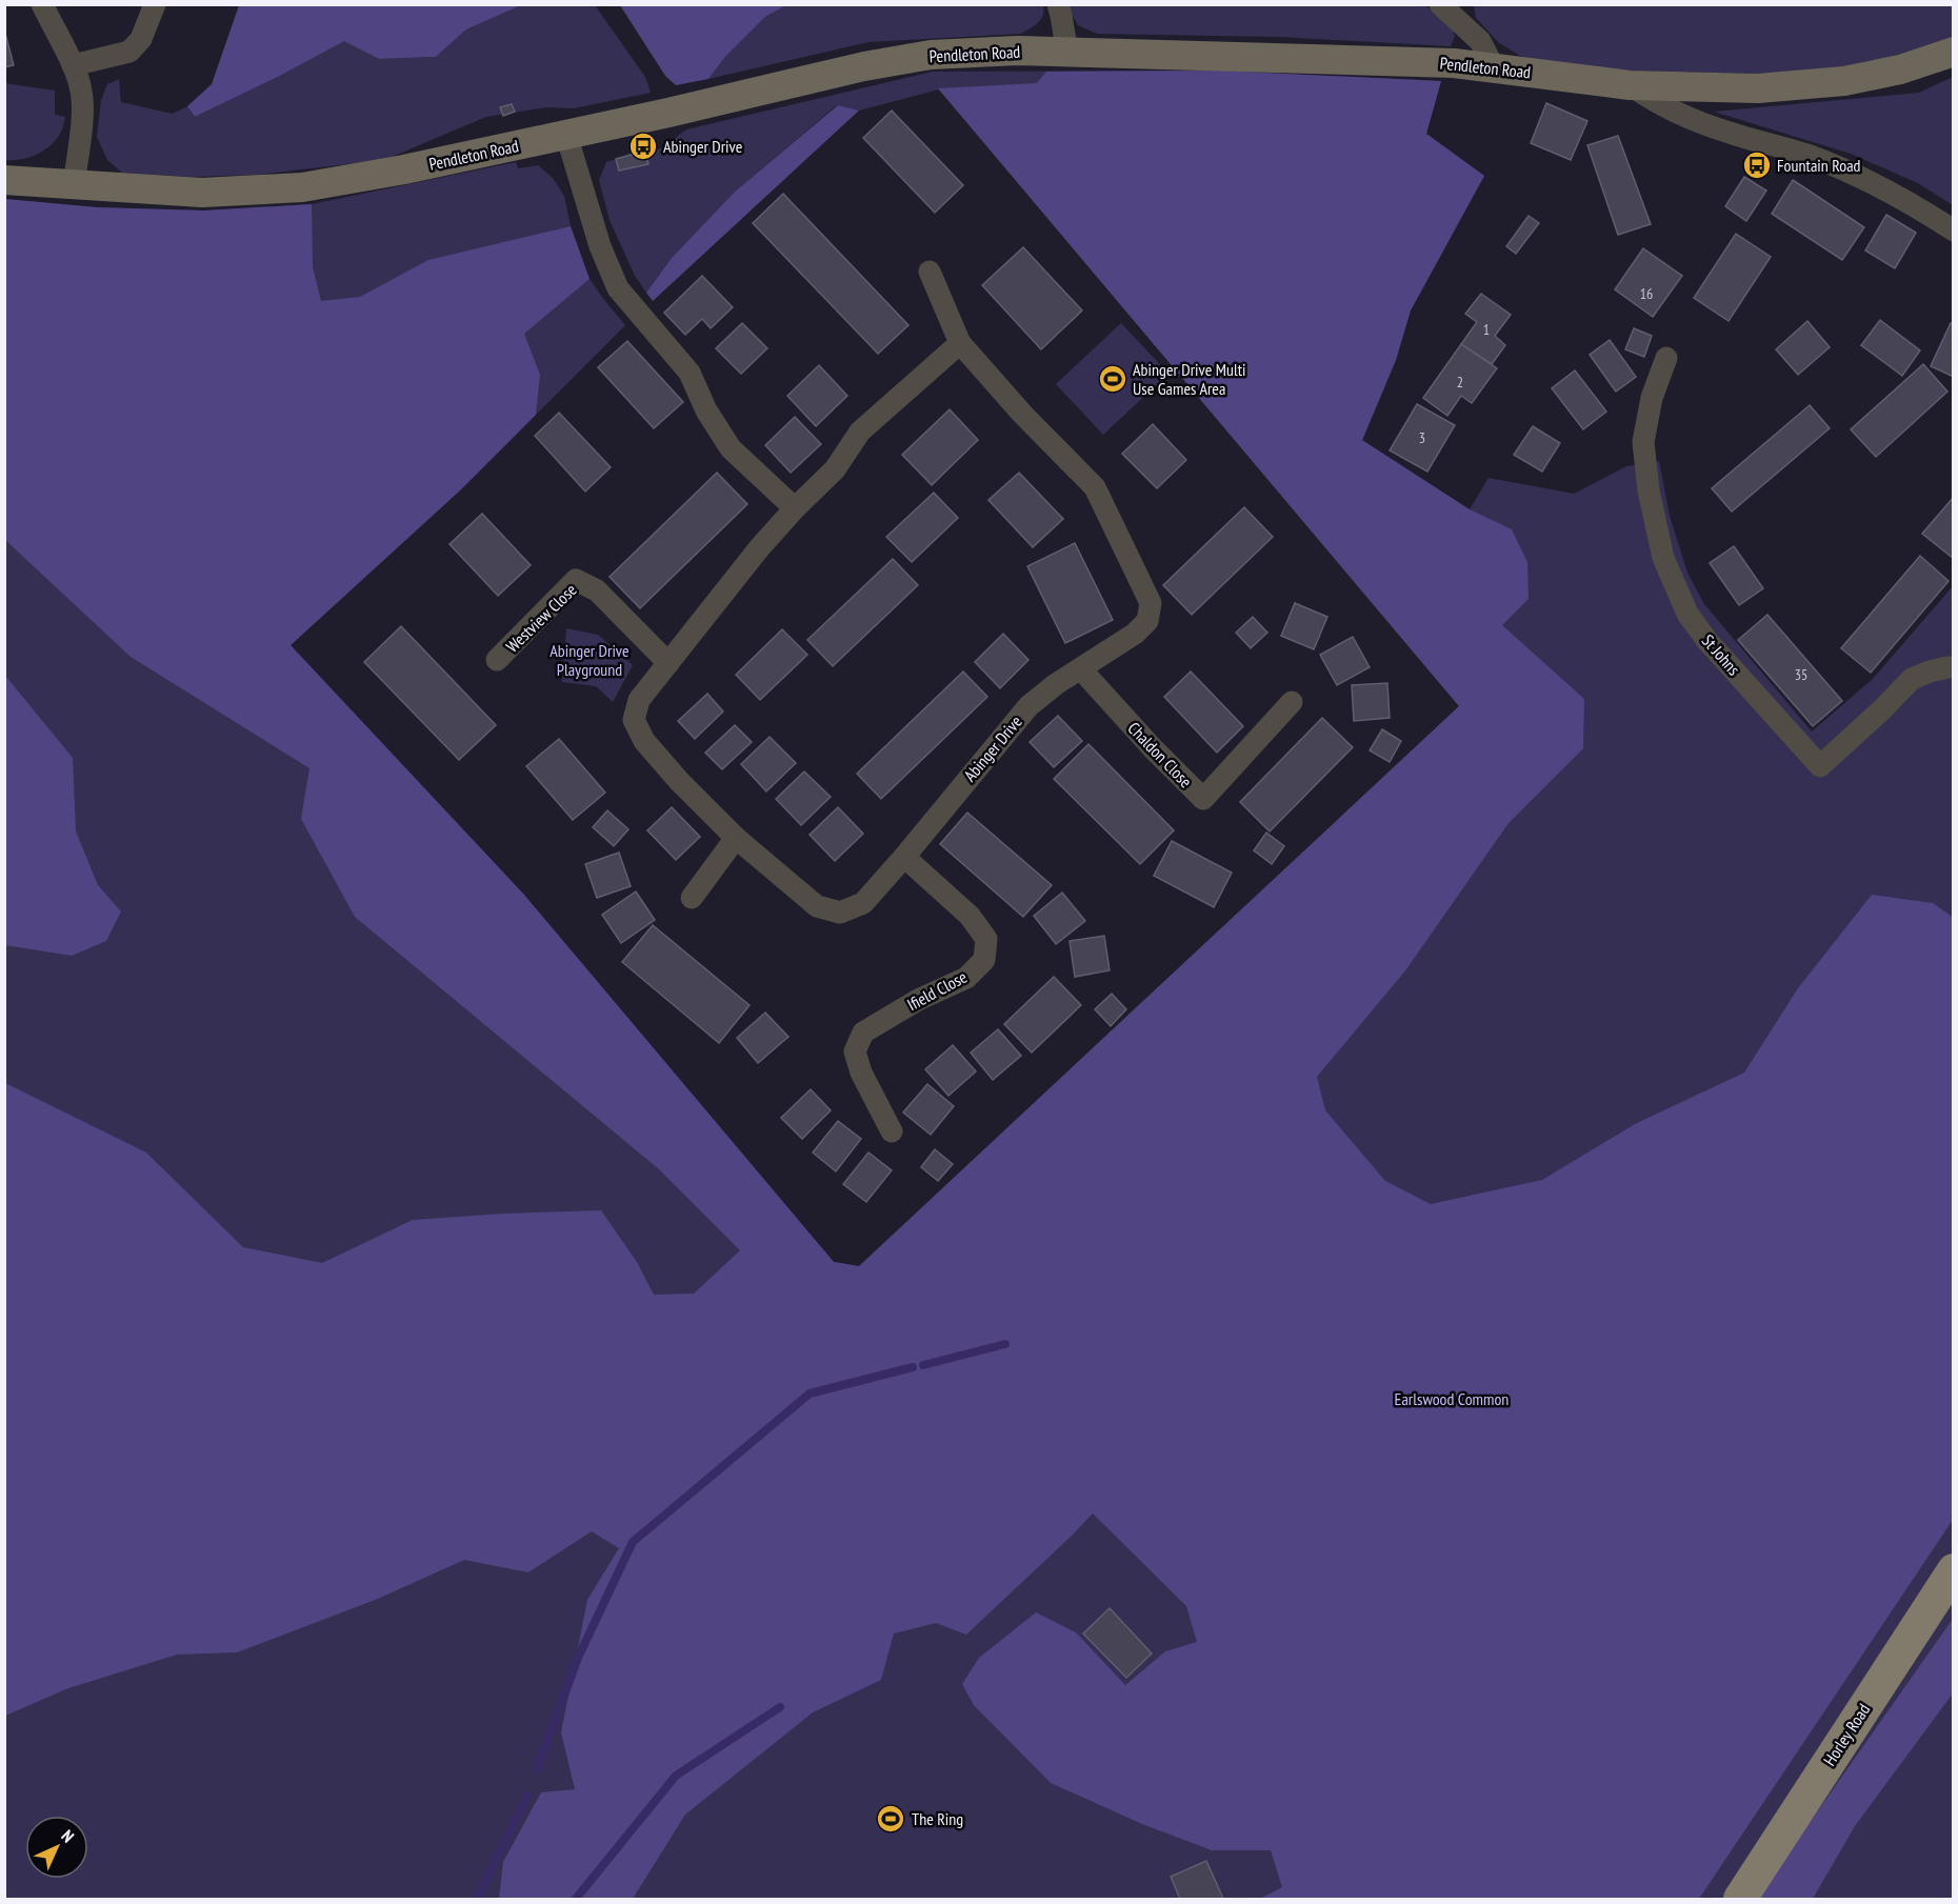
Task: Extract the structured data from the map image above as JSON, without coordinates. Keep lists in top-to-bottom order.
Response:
{
  "streets": {
    "main road": ["Horley Road"],
    "street": [
      "Pendleton Road",
      "Westview Close",
      "St Johns",
      "Abinger Drive",
      "Chaldon Close",
      "Ifield Close"
    ]
  },
  "crossings": [
    ["Westview Close", "Abinger Drive"],
    ["Abinger Drive", "Chaldon Close"],
    ["Abinger Drive", "Ifield Close"]
  ],
  "parks": ["Abinger Drive Playground", "Earlswood Common"],
  "places": {
    "bus stop": ["Abinger Drive", "Fountain Road"],
    "sports": ["Abinger Drive Multi Use Games Area", "The Ring"]
  },
  "house_numbers": [
    "16",
    "1",
    "2",
    "3",
    "35"
  ],
  "north": "top right"
}
